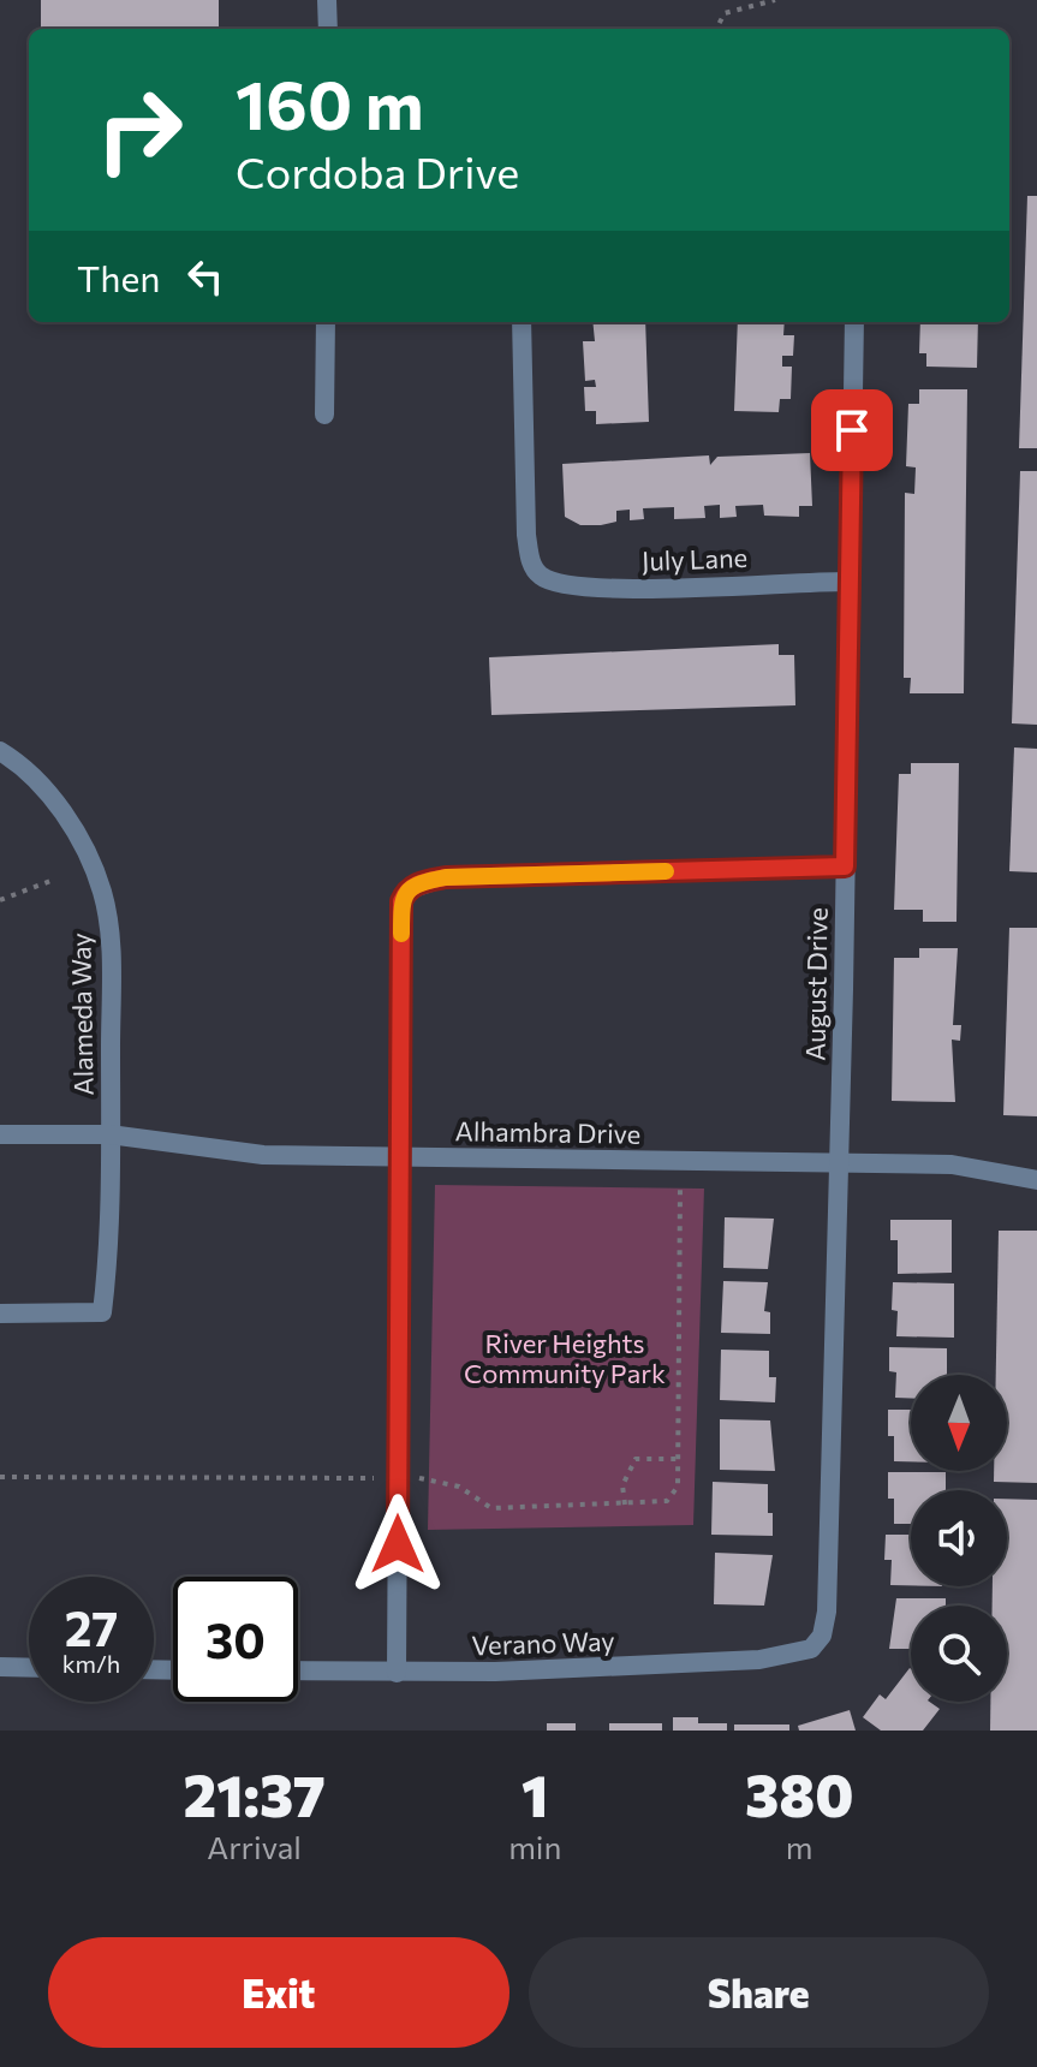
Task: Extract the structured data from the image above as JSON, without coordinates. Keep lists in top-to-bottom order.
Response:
{
  "streets": {
    "street": [
      "July Lane",
      "August Drive",
      "Alameda Way",
      "Alhambra Drive",
      "Verano Way"
    ]
  },
  "crossings": [
    ["July Lane", "August Drive"],
    ["August Drive", "Alhambra Drive"],
    ["August Drive", "Verano Way"],
    ["Alameda Way", "Alhambra Drive"]
  ],
  "parks": ["River Heights Community Park"],
  "north": "bottom",
  "page": {
    "turn": ["160 m", "Cordoba Drive"],
    "then": "Then",
    "speed": "27 km/h",
    "limit": "30",
    "eta": [
      "21:37",
      "Arrival",
      "1",
      "min",
      "380",
      "m"
    ],
    "buttons": ["Exit", "Share"]
  }
}
